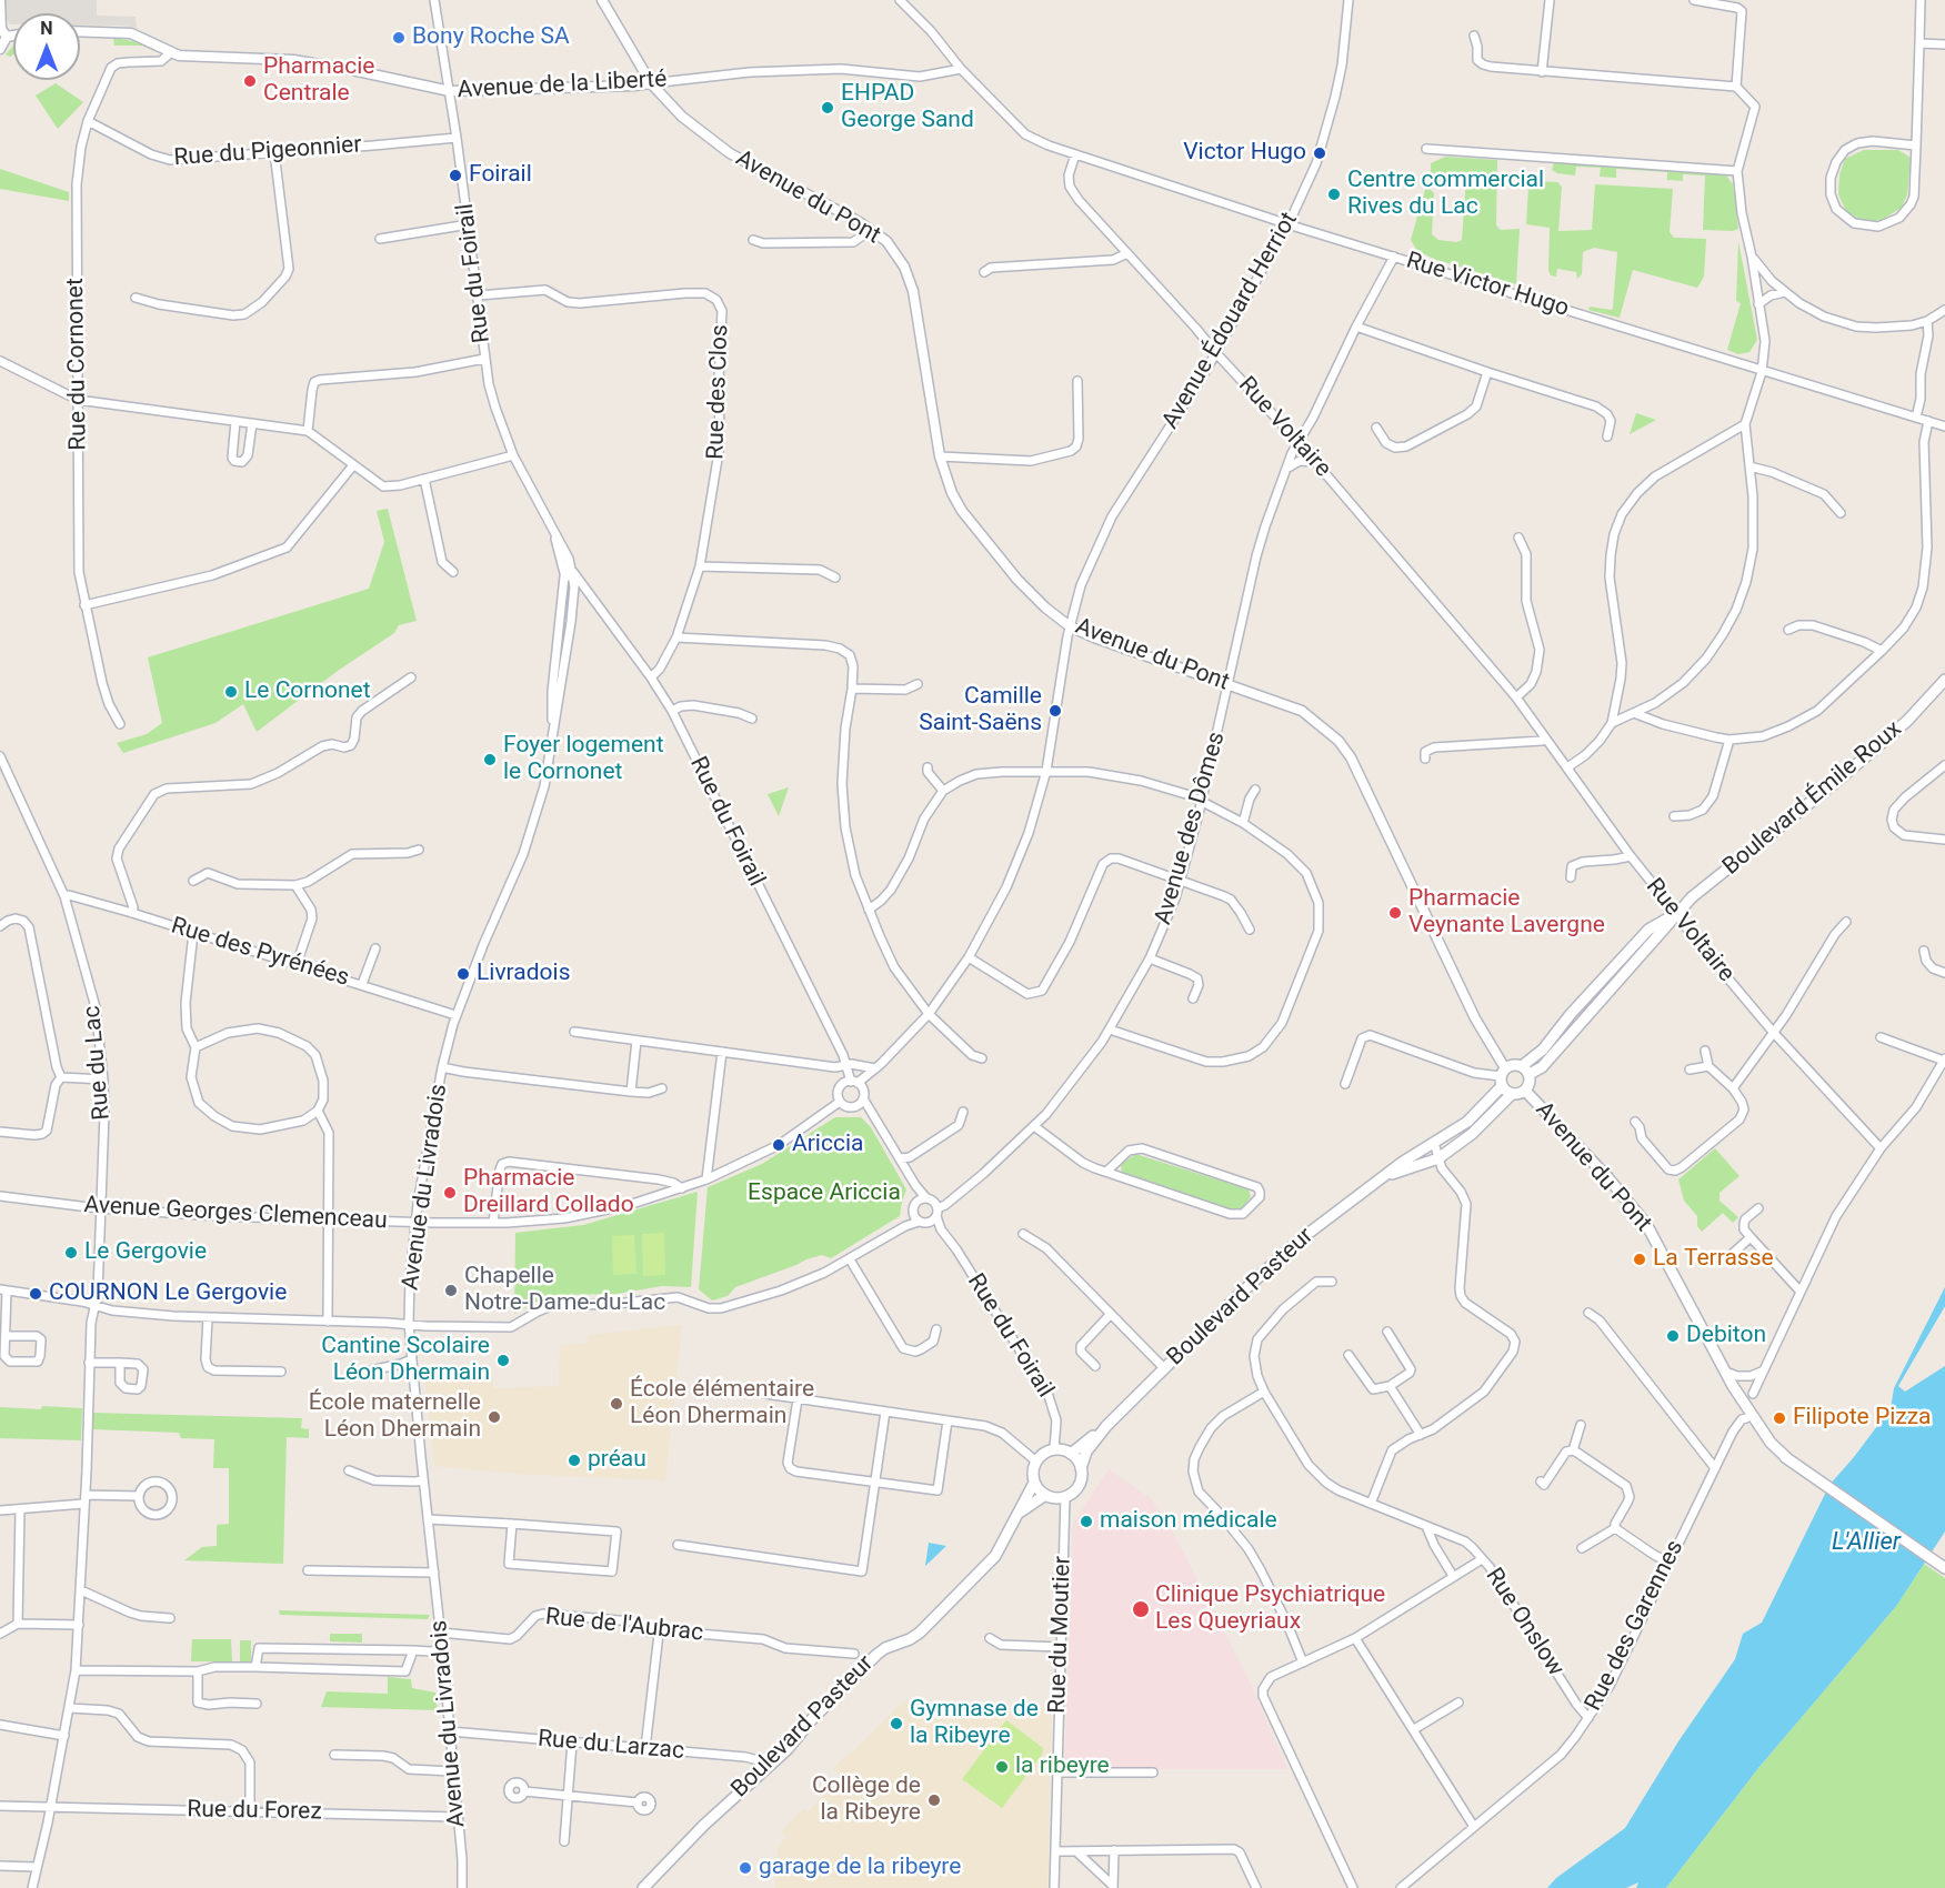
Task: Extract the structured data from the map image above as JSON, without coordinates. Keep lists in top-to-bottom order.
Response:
{
  "streets": {
    "main road": ["Avenue du Pont", "Boulevard Émile Roux", "Boulevard Pasteur"],
    "street": [
      "Avenue de la Liberté",
      "Rue du Pigeonnier",
      "Rue du Foirail",
      "Rue Victor Hugo",
      "Avenue Édouard Herriot",
      "Rue du Cornonet",
      "Rue des Clos",
      "Rue Voltaire",
      "Avenue des Dômes",
      "Rue des Pyrénées",
      "Rue du Lac",
      "Avenue du Livradois",
      "Avenue Georges Clemenceau",
      "Rue Onslow",
      "Rue de l'Aubrac",
      "Rue des Garennes",
      "Rue du Moutier",
      "Rue du Larzac",
      "Rue du Forez"
    ]
  },
  "crossings": [
    ["Avenue de la Liberté", "Avenue du Pont"],
    ["Avenue de la Liberté", "Rue du Foirail"],
    ["Avenue de la Liberté", "Rue Victor Hugo"],
    ["Avenue de la Liberté", "Rue du Cornonet"],
    ["Rue du Pigeonnier", "Rue du Foirail"],
    ["Rue du Pigeonnier", "Rue du Cornonet"],
    ["Avenue du Pont", "Avenue Édouard Herriot"],
    ["Avenue du Pont", "Boulevard Émile Roux"],
    ["Avenue du Pont", "Avenue des Dômes"],
    ["Avenue du Pont", "Boulevard Pasteur"],
    ["Avenue du Pont", "Rue des Garennes"],
    ["Rue du Foirail", "Rue des Clos"],
    ["Rue du Foirail", "Avenue des Dômes"],
    ["Rue du Foirail", "Avenue du Livradois"],
    ["Rue du Foirail", "Avenue Georges Clemenceau"],
    ["Rue du Foirail", "Boulevard Pasteur"],
    ["Rue du Foirail", "Rue du Moutier"],
    ["Rue Victor Hugo", "Avenue Édouard Herriot"],
    ["Rue Victor Hugo", "Rue Voltaire"],
    ["Rue Victor Hugo", "Avenue des Dômes"],
    ["Avenue Édouard Herriot", "Rue Voltaire"],
    ["Rue Voltaire", "Boulevard Émile Roux"],
    ["Rue Voltaire", "Avenue des Dômes"],
    ["Boulevard Émile Roux", "Boulevard Pasteur"],
    ["Rue des Pyrénées", "Rue du Lac"],
    ["Rue des Pyrénées", "Avenue du Livradois"],
    ["Rue du Lac", "Avenue Georges Clemenceau"],
    ["Rue du Lac", "Rue du Forez"],
    ["Avenue du Livradois", "Avenue Georges Clemenceau"],
    ["Avenue du Livradois", "Rue de l'Aubrac"],
    ["Avenue du Livradois", "Rue du Larzac"],
    ["Avenue du Livradois", "Rue du Forez"],
    ["Boulevard Pasteur", "Rue du Moutier"],
    ["Boulevard Pasteur", "Rue du Larzac"],
    ["Rue Onslow", "Rue des Garennes"]
  ],
  "water": ["L'Allier"],
  "parks": ["Espace Ariccia"],
  "places": [
    "Bony Roche SA",
    "Pharmacie Centrale",
    "EHPAD George Sand",
    "Victor Hugo",
    "Foirail",
    "Centre commercial Rives du Lac",
    "Le Cornonet",
    "Camille Saint-Saëns",
    "Foyer logement le Cornonet",
    "Pharmacie Veynante Lavergne",
    "Livradois",
    "Ariccia",
    "Pharmacie Dreillard Collado",
    "Le Gergovie",
    "La Terrasse",
    "Chapelle Notre-Dame-du-Lac",
    "COURNON Le Gergovie",
    "Debiton",
    "Cantine Scolaire Léon Dhermain",
    "École élémentaire Léon Dhermain",
    "École maternelle Léon Dhermain",
    "Filipote Pizza",
    "préau",
    "maison médicale",
    "Clinique Psychiatrique Les Queyriaux",
    "Gymnase de la Ribeyre",
    "la ribeyre",
    "Collège de la Ribeyre",
    "garage de la ribeyre"
  ],
  "north": "top"
}
